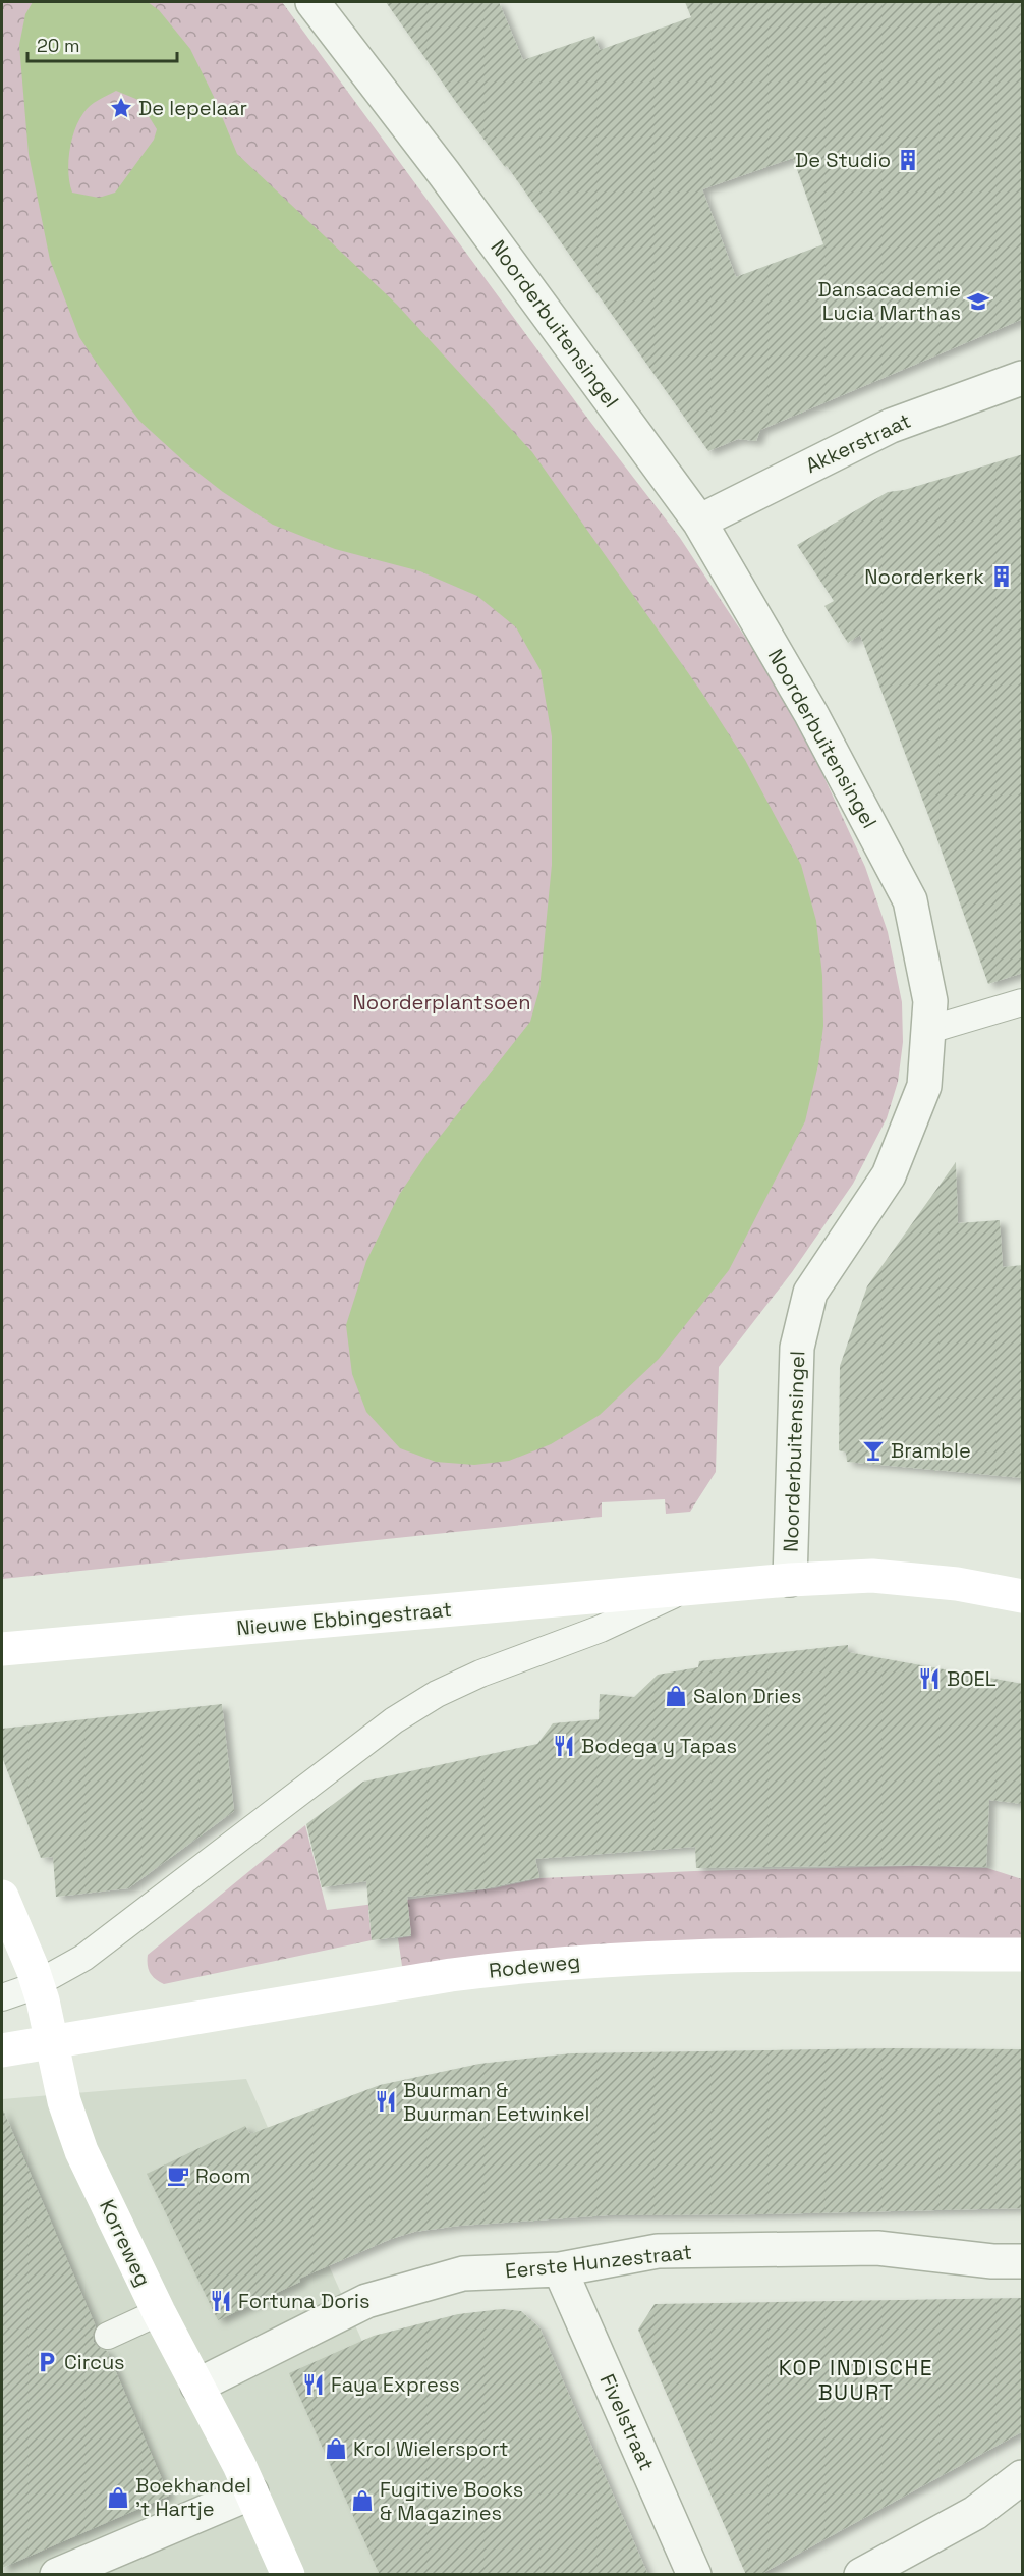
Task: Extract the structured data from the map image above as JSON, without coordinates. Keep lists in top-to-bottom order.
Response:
{
  "streets": {
    "main road": ["Nieuwe Ebbingestraat", "Rodeweg", "Korreweg"],
    "street": [
      "Noorderbuitensingel",
      "Akkerstraat",
      "Eerste Hunzestraat",
      "Fivelstraat"
    ]
  },
  "crossings": [
    ["Noorderbuitensingel", "Akkerstraat"],
    ["Noorderbuitensingel", "Nieuwe Ebbingestraat"],
    ["Nieuwe Ebbingestraat", "Korreweg"],
    ["Rodeweg", "Korreweg"],
    ["Korreweg", "Eerste Hunzestraat"],
    ["Eerste Hunzestraat", "Fivelstraat"]
  ],
  "districts": ["KOP INDISCHE BUURT"],
  "parks": ["Noorderplantsoen"],
  "places": {
    "place": ["De lepelaar"],
    "building": ["De Studio", "Noorderkerk"],
    "school or university": ["Dansacademie Lucia Marthas"],
    "bar": ["Bramble"],
    "restaurant": [
      "BOEL",
      "Bodega y Tapas",
      "Buurman & Buurman Eetwinkel",
      "Fortuna Doris",
      "Faya Express"
    ],
    "shop": [
      "Salon Dries",
      "Krol Wielersport",
      "Boekhandel 't Hartje",
      "Fugitive Books & Magazines"
    ],
    "cafe": ["Room"],
    "parking": ["Circus"]
  },
  "scale_bar": "20 m"
}
